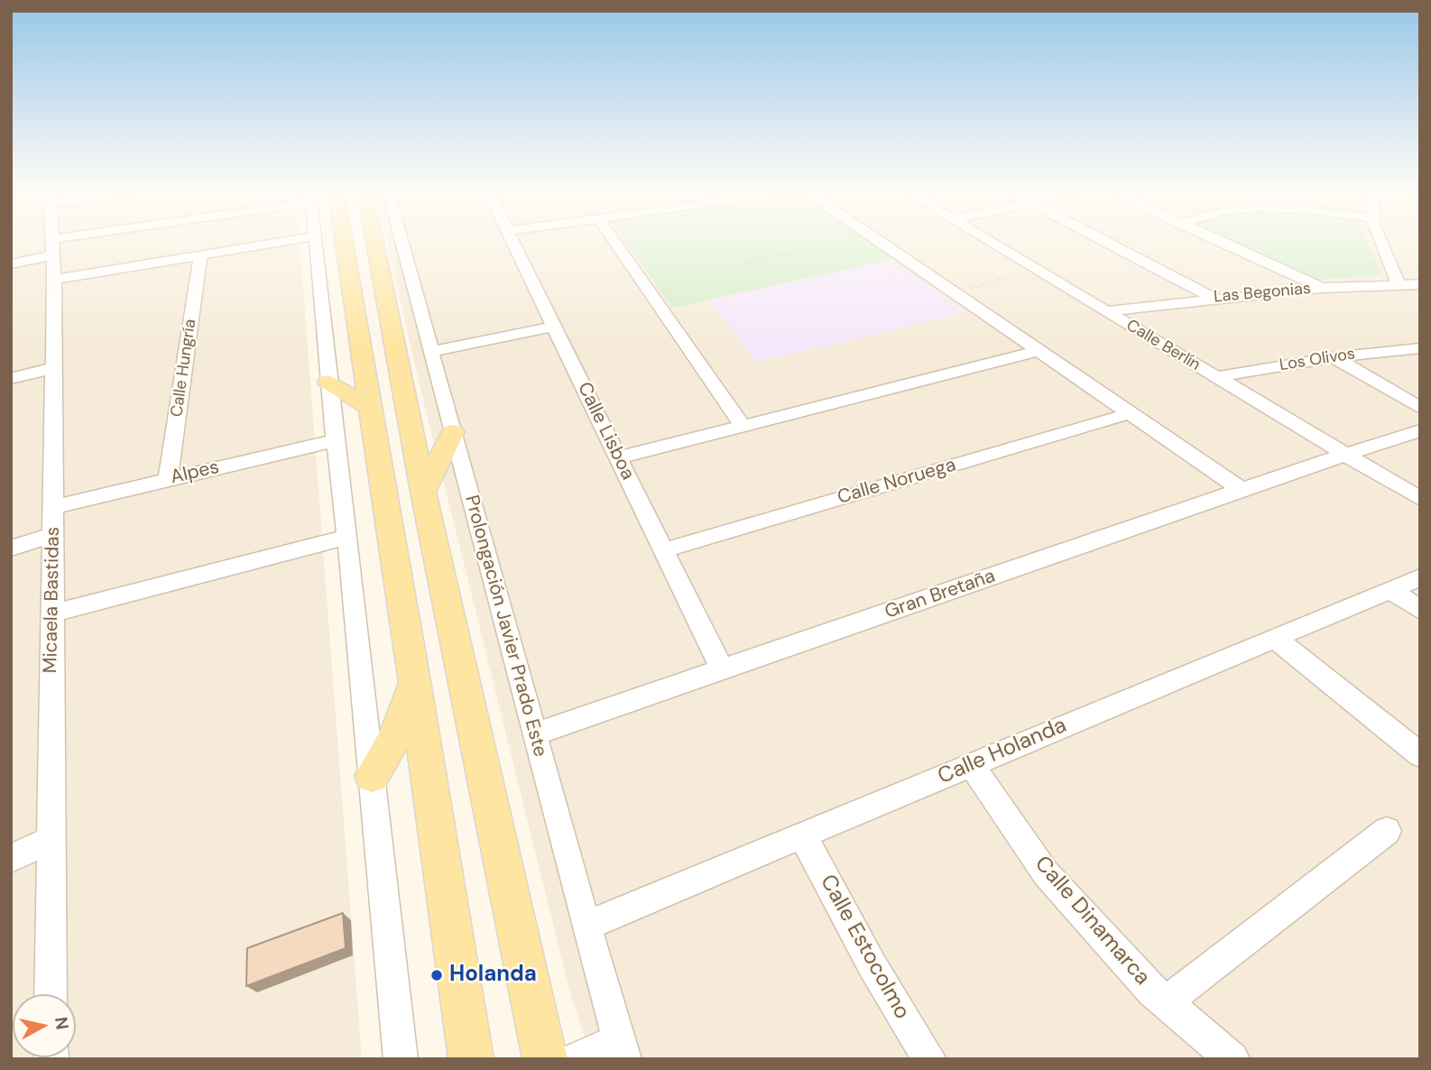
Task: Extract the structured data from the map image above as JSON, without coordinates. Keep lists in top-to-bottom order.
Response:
{
  "streets": {
    "street": [
      "Las Begonias",
      "Calle Berlín",
      "Los Olivos",
      "Calle Hungría",
      "Calle Lisboa",
      "Alpes",
      "Calle Noruega",
      "Gran Bretaña",
      "Micaela Bastidas",
      "Prolongación Javier Prado Este",
      "Calle Holanda",
      "Calle Dinamarca",
      "Calle Estocolmo"
    ]
  },
  "crossings": [
    ["Las Begonias", "Calle Berlín"],
    ["Calle Berlín", "Los Olivos"],
    ["Calle Berlín", "Gran Bretaña"],
    ["Calle Hungría", "Alpes"],
    ["Calle Lisboa", "Calle Noruega"],
    ["Calle Lisboa", "Gran Bretaña"],
    ["Alpes", "Micaela Bastidas"],
    ["Gran Bretaña", "Prolongación Javier Prado Este"],
    ["Prolongación Javier Prado Este", "Calle Holanda"],
    ["Calle Holanda", "Calle Dinamarca"],
    ["Calle Holanda", "Calle Estocolmo"]
  ],
  "places": ["Holanda"],
  "north": "right"
}
